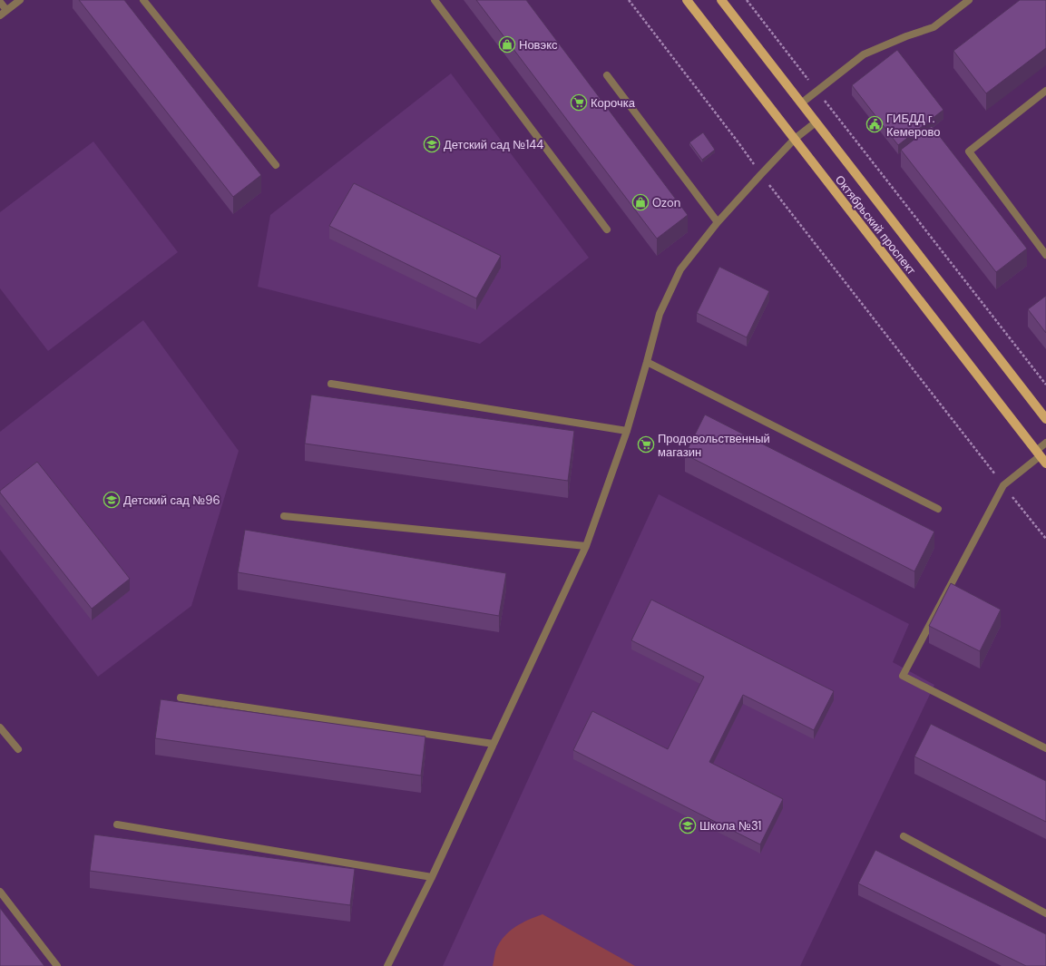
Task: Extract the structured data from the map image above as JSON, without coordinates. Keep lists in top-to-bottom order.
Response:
{
  "streets": {
    "main road": ["Октябрьский проспект"]
  },
  "places": {
    "shop": ["Новэкс", "Ozon"],
    "supermarket": ["Корочка", "Продовольственный магазин"],
    "public building": ["ГИБДД г. Кемерово"],
    "school or university": ["Детский сад №144", "Детский сад №96", "Школа №31"]
  }
}
